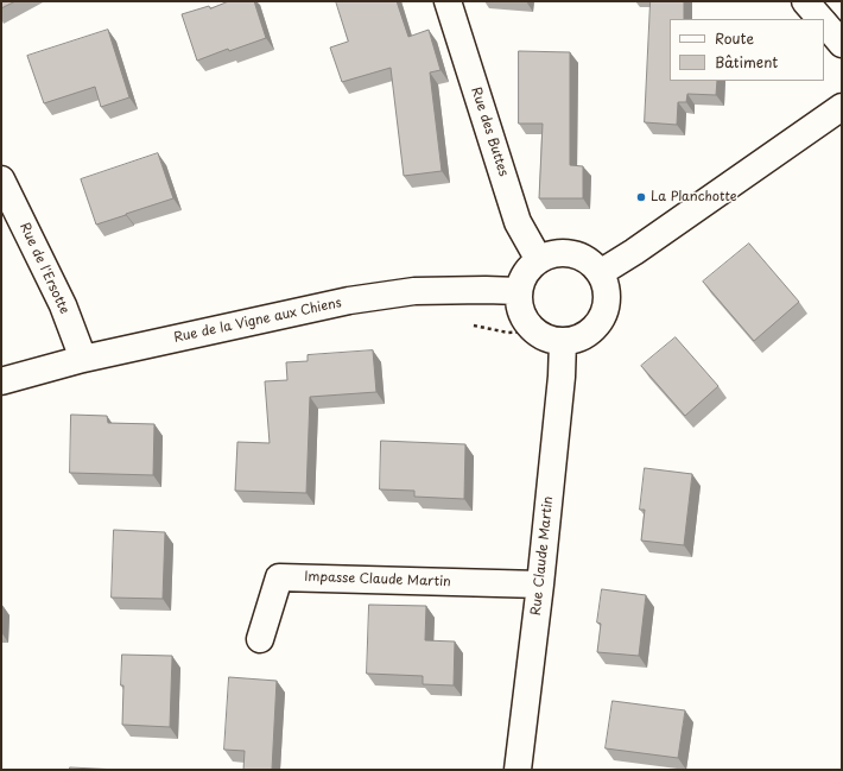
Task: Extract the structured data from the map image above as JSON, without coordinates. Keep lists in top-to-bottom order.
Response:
{
  "streets": {
    "street": [
      "Rue des Buttes",
      "Rue de l'Ersotte",
      "Rue de la Vigne aux Chiens",
      "Rue Claude Martin",
      "Impasse Claude Martin"
    ]
  },
  "crossings": [
    ["Rue des Buttes", "Rue de la Vigne aux Chiens"],
    ["Rue des Buttes", "Rue Claude Martin"],
    ["Rue de l'Ersotte", "Rue de la Vigne aux Chiens"],
    ["Rue de la Vigne aux Chiens", "Rue Claude Martin"],
    ["Rue Claude Martin", "Impasse Claude Martin"]
  ],
  "places": ["La Planchotte"],
  "legend": ["Route", "Bâtiment"]
}
